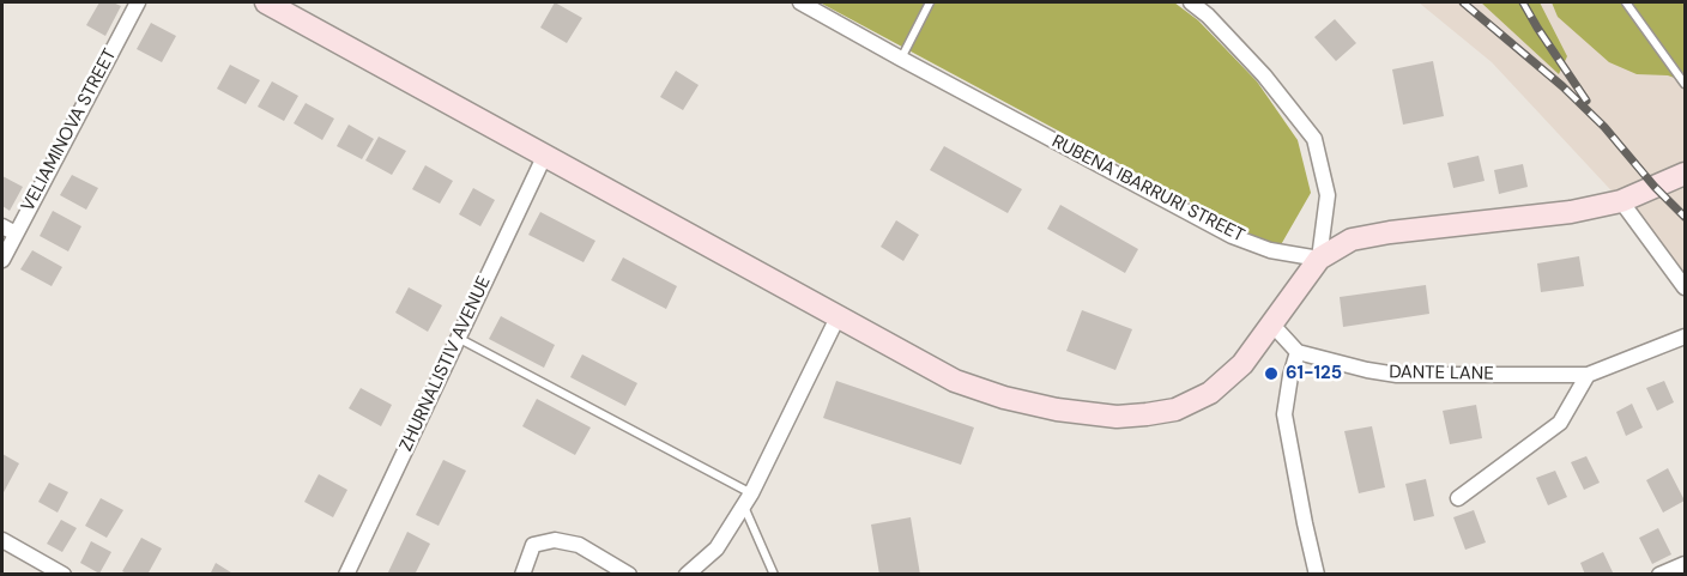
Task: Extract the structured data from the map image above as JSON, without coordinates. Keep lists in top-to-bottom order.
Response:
{
  "streets": {
    "street": [
      "VELIAMINOVA STREET",
      "RUBENA IBARRURI STREET",
      "ZHURNALISTIV AVENUE",
      "DANTE LANE"
    ]
  },
  "places": ["61-125"]
}
